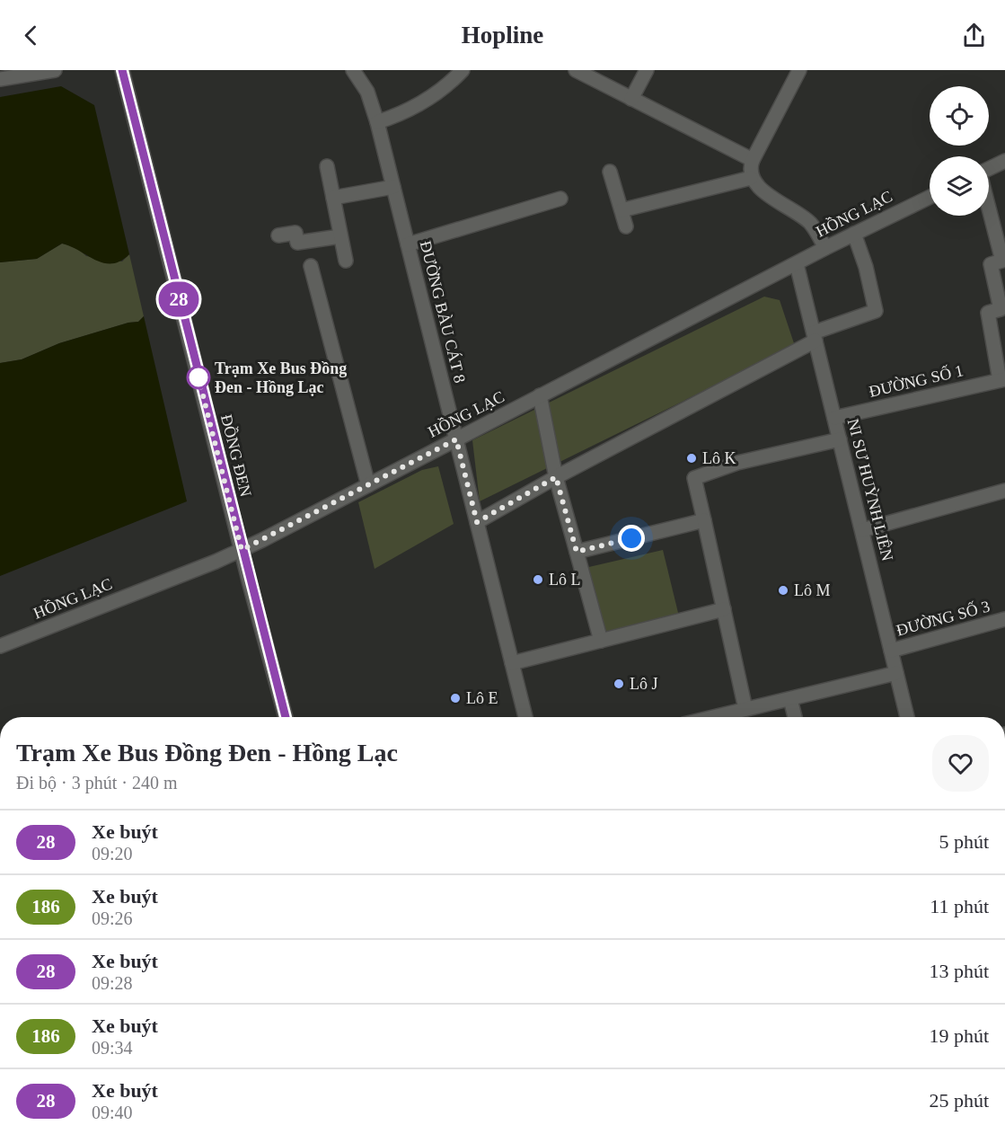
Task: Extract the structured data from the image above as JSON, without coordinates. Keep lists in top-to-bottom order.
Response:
{
  "streets": {
    "street": [
      "HỒNG LẠC",
      "ĐƯỜNG BÀU CÁT 8",
      "ĐƯỜNG SỐ 1",
      "ĐỒNG ĐEN",
      "NI SƯ HUỲNH LIÊN",
      "ĐƯỜNG SỐ 3"
    ]
  },
  "crossings": [
    ["HỒNG LẠC", "ĐƯỜNG BÀU CÁT 8"],
    ["HỒNG LẠC", "ĐỒNG ĐEN"],
    ["HỒNG LẠC", "NI SƯ HUỲNH LIÊN"],
    ["ĐƯỜNG SỐ 1", "NI SƯ HUỲNH LIÊN"],
    ["NI SƯ HUỲNH LIÊN", "ĐƯỜNG SỐ 3"]
  ],
  "places": [
    "Trạm Xe Bus Đồng Đen - Hồng Lạc",
    "Lô K",
    "Lô L",
    "Lô M",
    "Lô J",
    "Lô E"
  ],
  "lines": ["bus line 28"],
  "page": {
    "header": "Hopline",
    "on_map": "28",
    "heading": ["Trạm Xe Bus Đồng Đen - Hồng Lạc", "Đi bộ · 3 phút · 240 m"],
    "list": [
      {
        "mark": "28",
        "name": "Xe buýt",
        "note": "09:20",
        "value": "5 phút"
      },
      {
        "mark": "186",
        "name": "Xe buýt",
        "note": "09:26",
        "value": "11 phút"
      },
      {
        "mark": "28",
        "name": "Xe buýt",
        "note": "09:28",
        "value": "13 phút"
      },
      {
        "mark": "186",
        "name": "Xe buýt",
        "note": "09:34",
        "value": "19 phút"
      },
      {
        "mark": "28",
        "name": "Xe buýt",
        "note": "09:40",
        "value": "25 phút"
      }
    ]
  }
}
